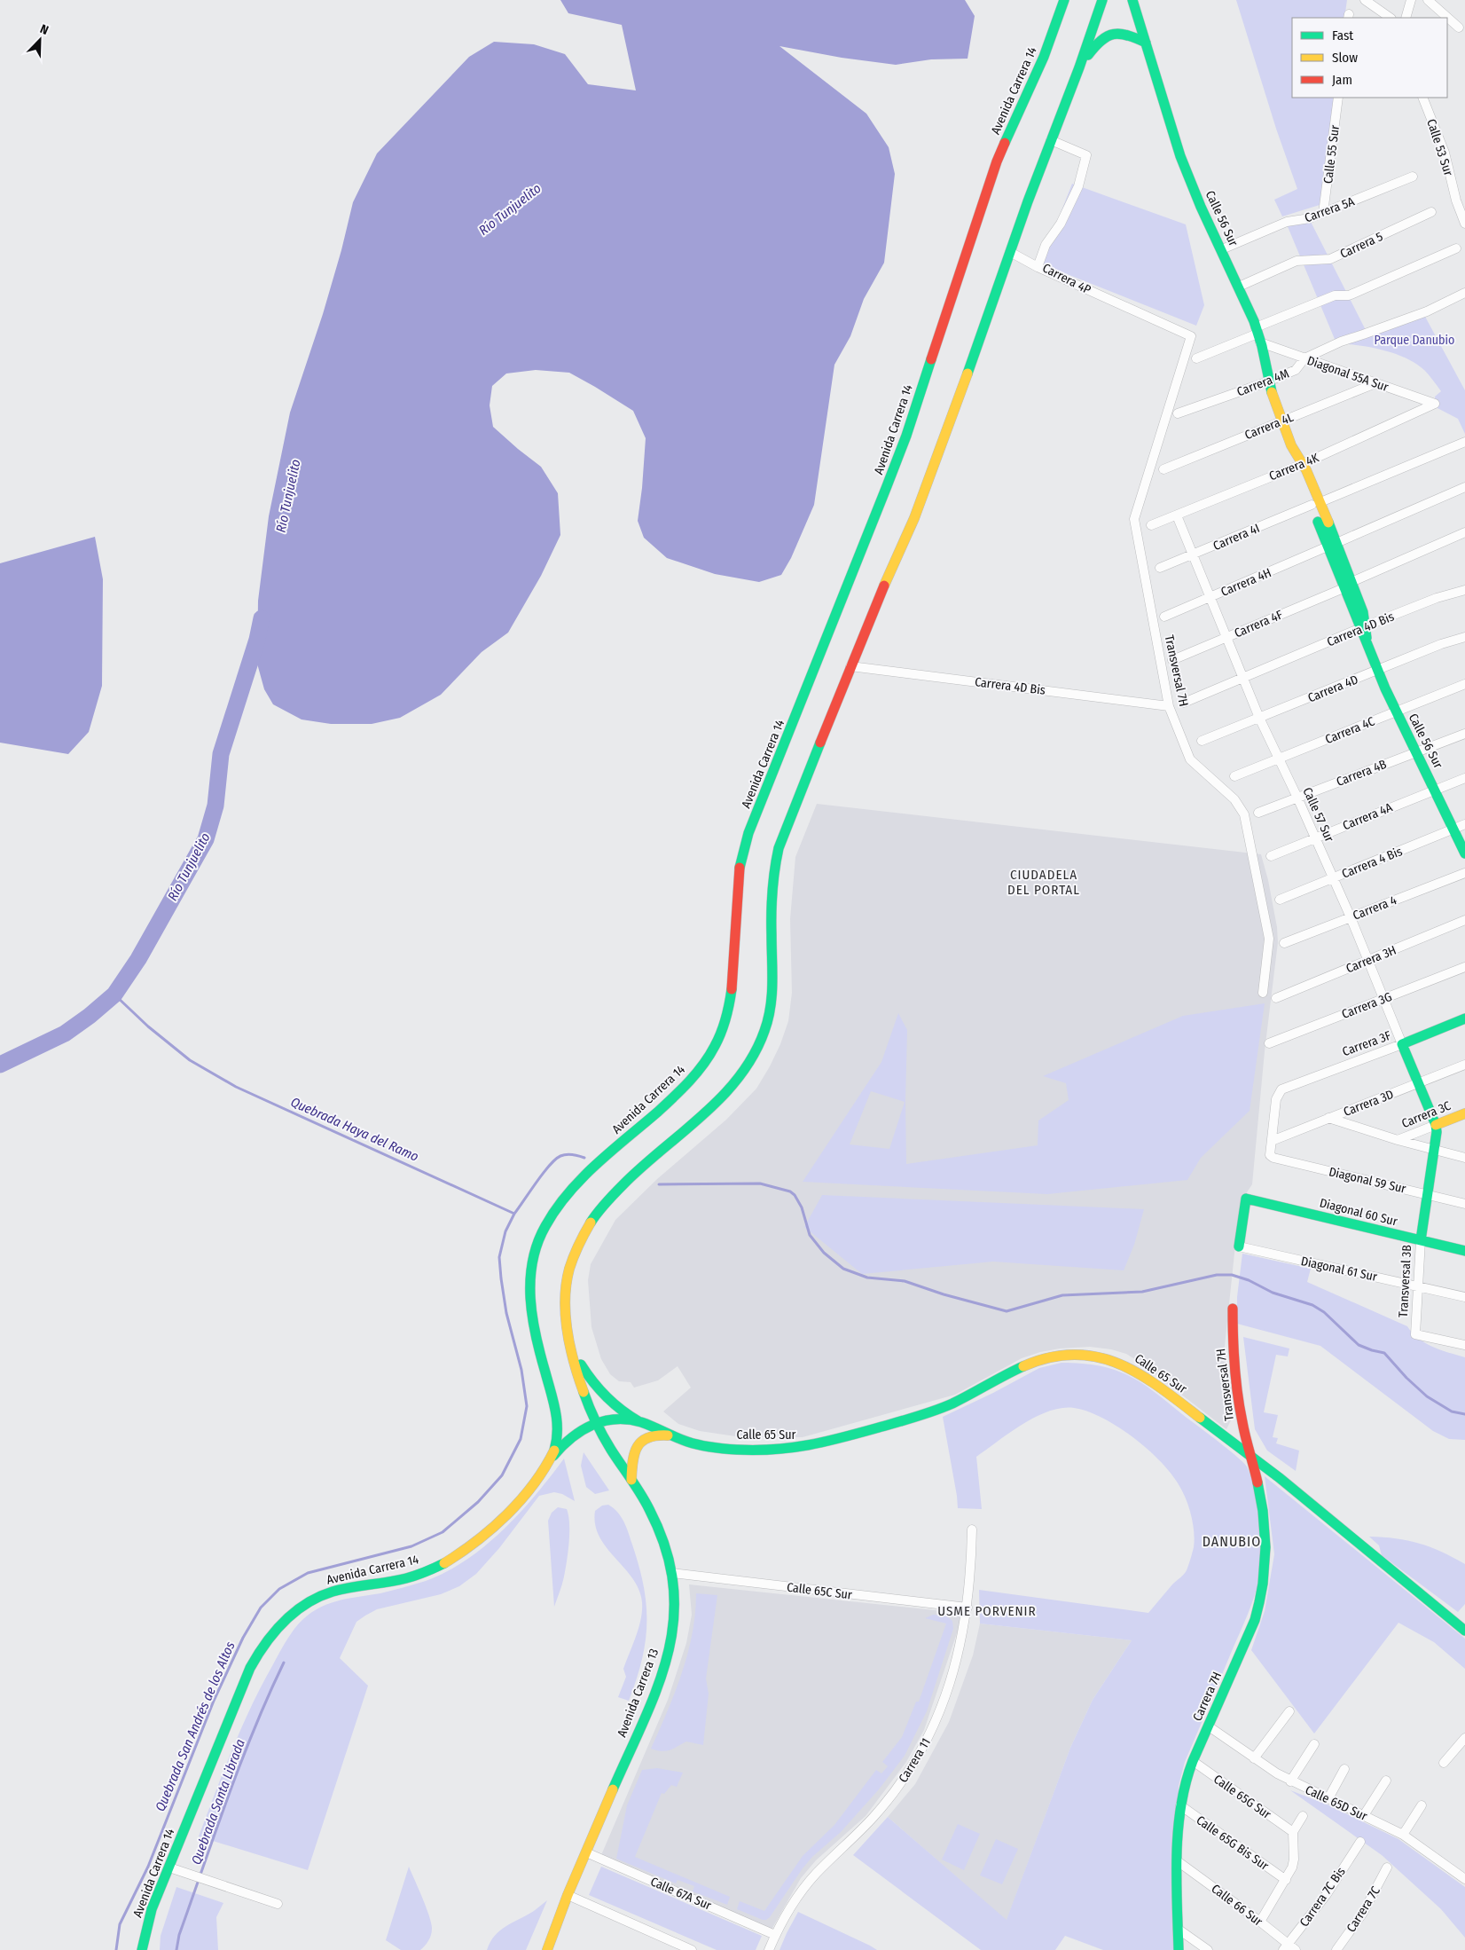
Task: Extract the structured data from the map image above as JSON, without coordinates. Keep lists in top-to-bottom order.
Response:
{
  "streets": {
    "main road": [
      "Avenida Carrera 14",
      "Calle 56 Sur",
      "Transversal 7H",
      "Calle 57 Sur",
      "Carrera 3F",
      "Carrera 3C",
      "Diagonal 60 Sur",
      "Transversal 3B",
      "Calle 65 Sur",
      "Avenida Carrera 13",
      "Carrera 7H"
    ],
    "street": [
      "Calle 53 Sur",
      "Calle 55 Sur",
      "Carrera 5A",
      "Carrera 5",
      "Carrera 4P",
      "Diagonal 55A Sur",
      "Carrera 4M",
      "Carrera 4L",
      "Carrera 4K",
      "Carrera 4I",
      "Carrera 4H",
      "Carrera 4F",
      "Carrera 4D Bis",
      "Carrera 4D",
      "Carrera 4C",
      "Carrera 4B",
      "Carrera 4A",
      "Carrera 4 Bis",
      "Carrera 4",
      "Carrera 3H",
      "Carrera 3G",
      "Carrera 3D",
      "Diagonal 59 Sur",
      "Diagonal 61 Sur",
      "Calle 65C Sur",
      "Carrera 11",
      "Calle 65G Sur",
      "Calle 65D Sur",
      "Calle 65G Bis Sur",
      "Calle 67A Sur",
      "Carrera 7C Bis",
      "Calle 66 Sur",
      "Carrera 7C"
    ]
  },
  "crossings": [
    ["Avenida Carrera 14", "Calle 65 Sur"],
    ["Calle 55 Sur", "Carrera 5A"],
    ["Carrera 5A", "Calle 56 Sur"],
    ["Calle 56 Sur", "Carrera 5"],
    ["Calle 56 Sur", "Diagonal 55A Sur"],
    ["Calle 56 Sur", "Carrera 4M"],
    ["Calle 56 Sur", "Carrera 4L"],
    ["Calle 56 Sur", "Carrera 4K"],
    ["Calle 56 Sur", "Carrera 4I"],
    ["Calle 56 Sur", "Carrera 4H"],
    ["Calle 56 Sur", "Carrera 4F"],
    ["Calle 56 Sur", "Carrera 4D Bis"],
    ["Calle 56 Sur", "Carrera 4D"],
    ["Calle 56 Sur", "Carrera 4C"],
    ["Calle 56 Sur", "Carrera 4B"],
    ["Calle 56 Sur", "Carrera 4A"],
    ["Calle 56 Sur", "Carrera 4 Bis"],
    ["Carrera 4P", "Transversal 7H"],
    ["Diagonal 55A Sur", "Carrera 4M"],
    ["Diagonal 55A Sur", "Carrera 4L"],
    ["Diagonal 55A Sur", "Carrera 4K"],
    ["Carrera 4K", "Calle 57 Sur"],
    ["Carrera 4I", "Calle 57 Sur"],
    ["Carrera 4H", "Calle 57 Sur"],
    ["Carrera 4F", "Calle 57 Sur"],
    ["Carrera 4D Bis", "Transversal 7H"],
    ["Carrera 4D Bis", "Calle 57 Sur"],
    ["Transversal 7H", "Calle 65 Sur"],
    ["Transversal 7H", "Carrera 7H"],
    ["Carrera 4D", "Calle 57 Sur"],
    ["Carrera 4C", "Calle 57 Sur"],
    ["Carrera 4B", "Calle 57 Sur"],
    ["Calle 57 Sur", "Carrera 4A"],
    ["Calle 57 Sur", "Carrera 4 Bis"],
    ["Calle 57 Sur", "Carrera 4"],
    ["Calle 57 Sur", "Carrera 3H"],
    ["Calle 57 Sur", "Carrera 3G"],
    ["Calle 57 Sur", "Carrera 3F"],
    ["Calle 57 Sur", "Carrera 3D"],
    ["Calle 57 Sur", "Carrera 3C"],
    ["Calle 57 Sur", "Transversal 3B"],
    ["Carrera 3F", "Carrera 3D"],
    ["Carrera 3F", "Diagonal 59 Sur"],
    ["Carrera 3D", "Diagonal 59 Sur"],
    ["Carrera 3C", "Transversal 3B"],
    ["Diagonal 59 Sur", "Transversal 3B"],
    ["Diagonal 60 Sur", "Diagonal 61 Sur"],
    ["Diagonal 60 Sur", "Transversal 3B"],
    ["Diagonal 61 Sur", "Transversal 3B"],
    ["Calle 65 Sur", "Avenida Carrera 13"],
    ["Calle 65 Sur", "Carrera 7H"],
    ["Calle 65C Sur", "Avenida Carrera 13"],
    ["Calle 65C Sur", "Carrera 11"],
    ["Avenida Carrera 13", "Calle 67A Sur"],
    ["Carrera 7H", "Calle 65G Sur"],
    ["Carrera 7H", "Calle 65D Sur"],
    ["Carrera 7H", "Calle 65G Bis Sur"],
    ["Carrera 7H", "Calle 66 Sur"],
    ["Carrera 11", "Calle 67A Sur"],
    ["Carrera 7C Bis", "Calle 66 Sur"]
  ],
  "districts": ["CIUDADELA DEL PORTAL", "DANUBIO", "USME PORVENIR"],
  "water": [
    "Río Tunjuelito",
    "Quebrada Haya del Ramo",
    "Quebrada San Andrés de los Altos",
    "Quebrada Santa Librada"
  ],
  "parks": ["Parque Danubio"],
  "legend": ["Fast", "Slow", "Jam"],
  "north": "top right"
}
